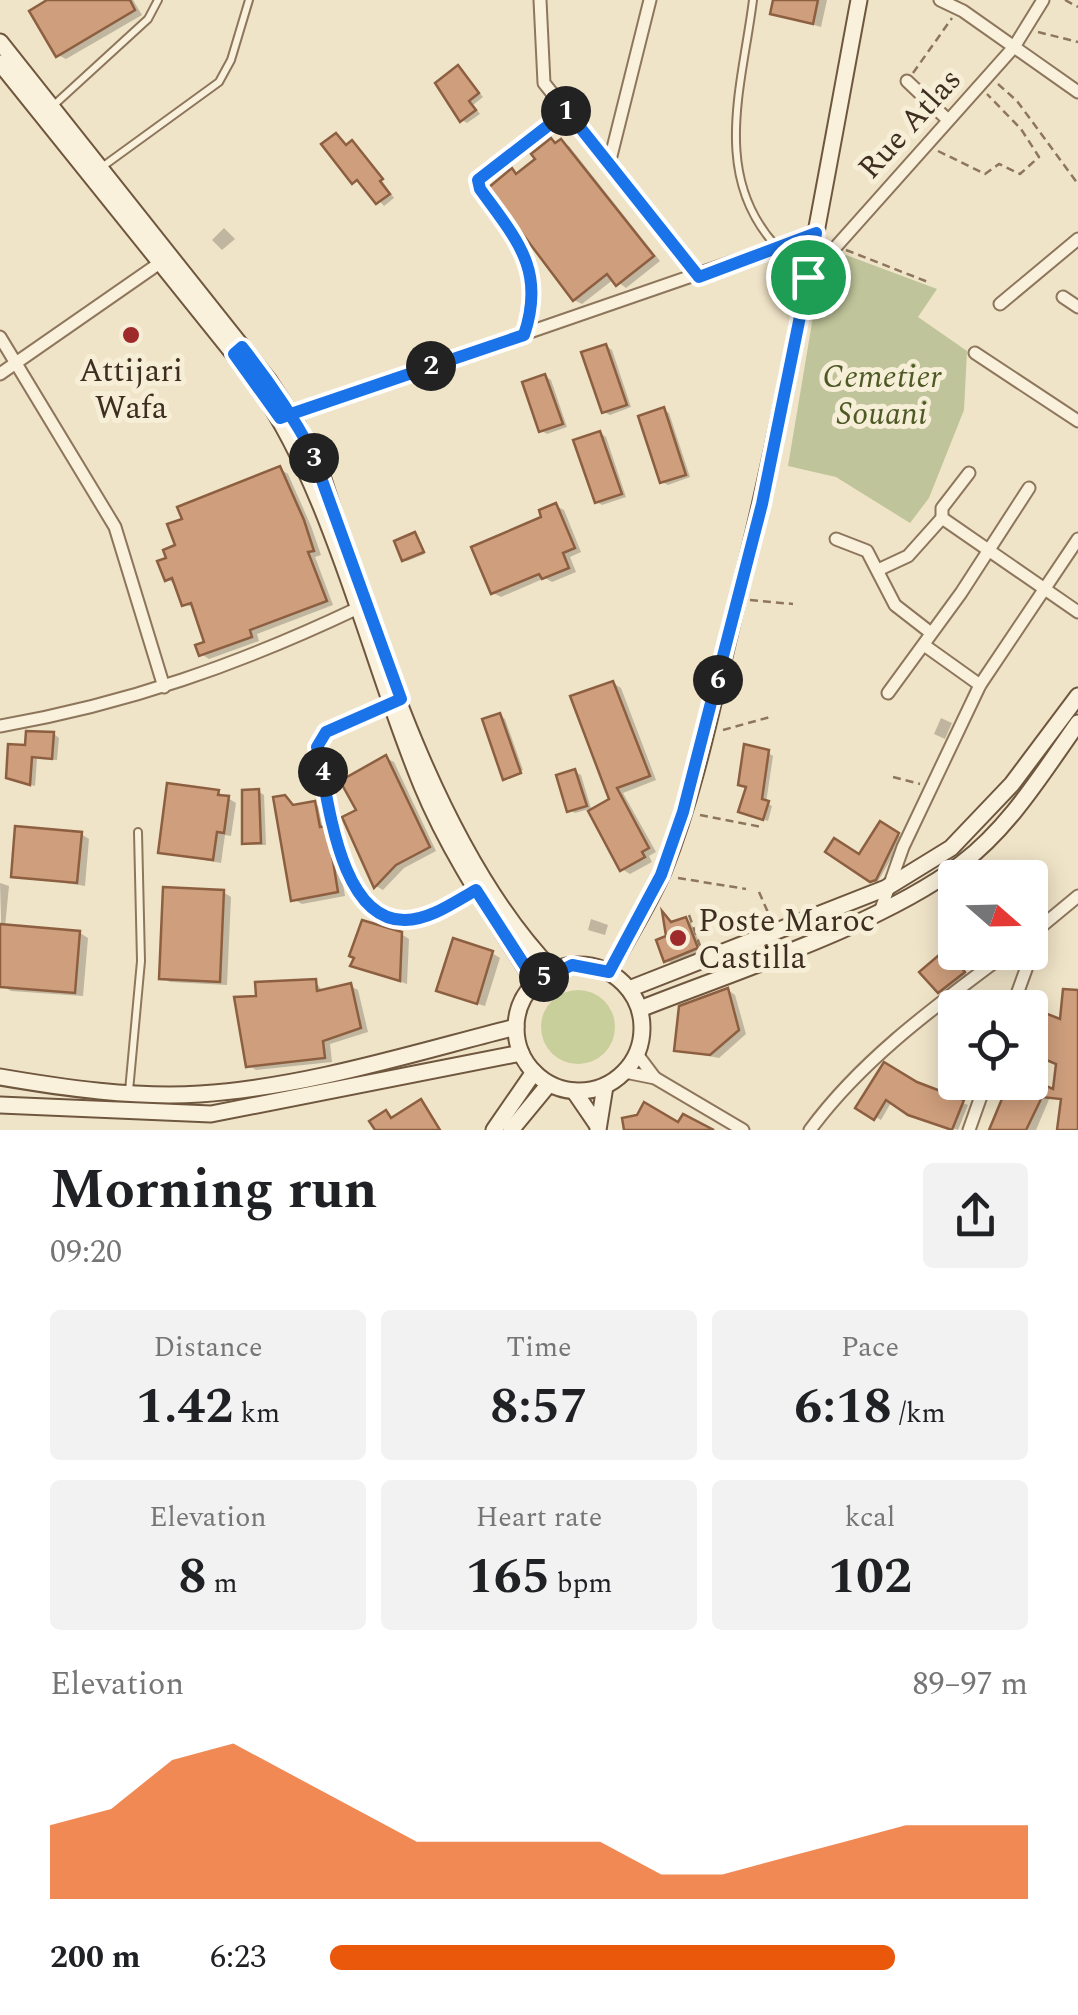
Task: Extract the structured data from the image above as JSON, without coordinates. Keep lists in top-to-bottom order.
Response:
{
  "streets": {
    "street": ["Rue Atlas"]
  },
  "parks": ["Cemetier Souani"],
  "places": ["Attijari Wafa", "Poste Maroc Castilla"],
  "north": "right",
  "page": {
    "pins": [
      "1",
      "2",
      "3",
      "6",
      "4",
      "5"
    ],
    "heading": ["Morning run", "09:20"],
    "stats": [
      ["Distance", "1.42 km"],
      ["Time", "8:57"],
      ["Pace", "6:18 /km"],
      ["Elevation", "8 m"],
      ["Heart rate", "165 bpm"],
      ["kcal", "102"]
    ],
    "chart": ["Elevation", "89–97 m"],
    "list": [
      {
        "name": "200 m",
        "note": "6:23"
      }
    ]
  }
}
